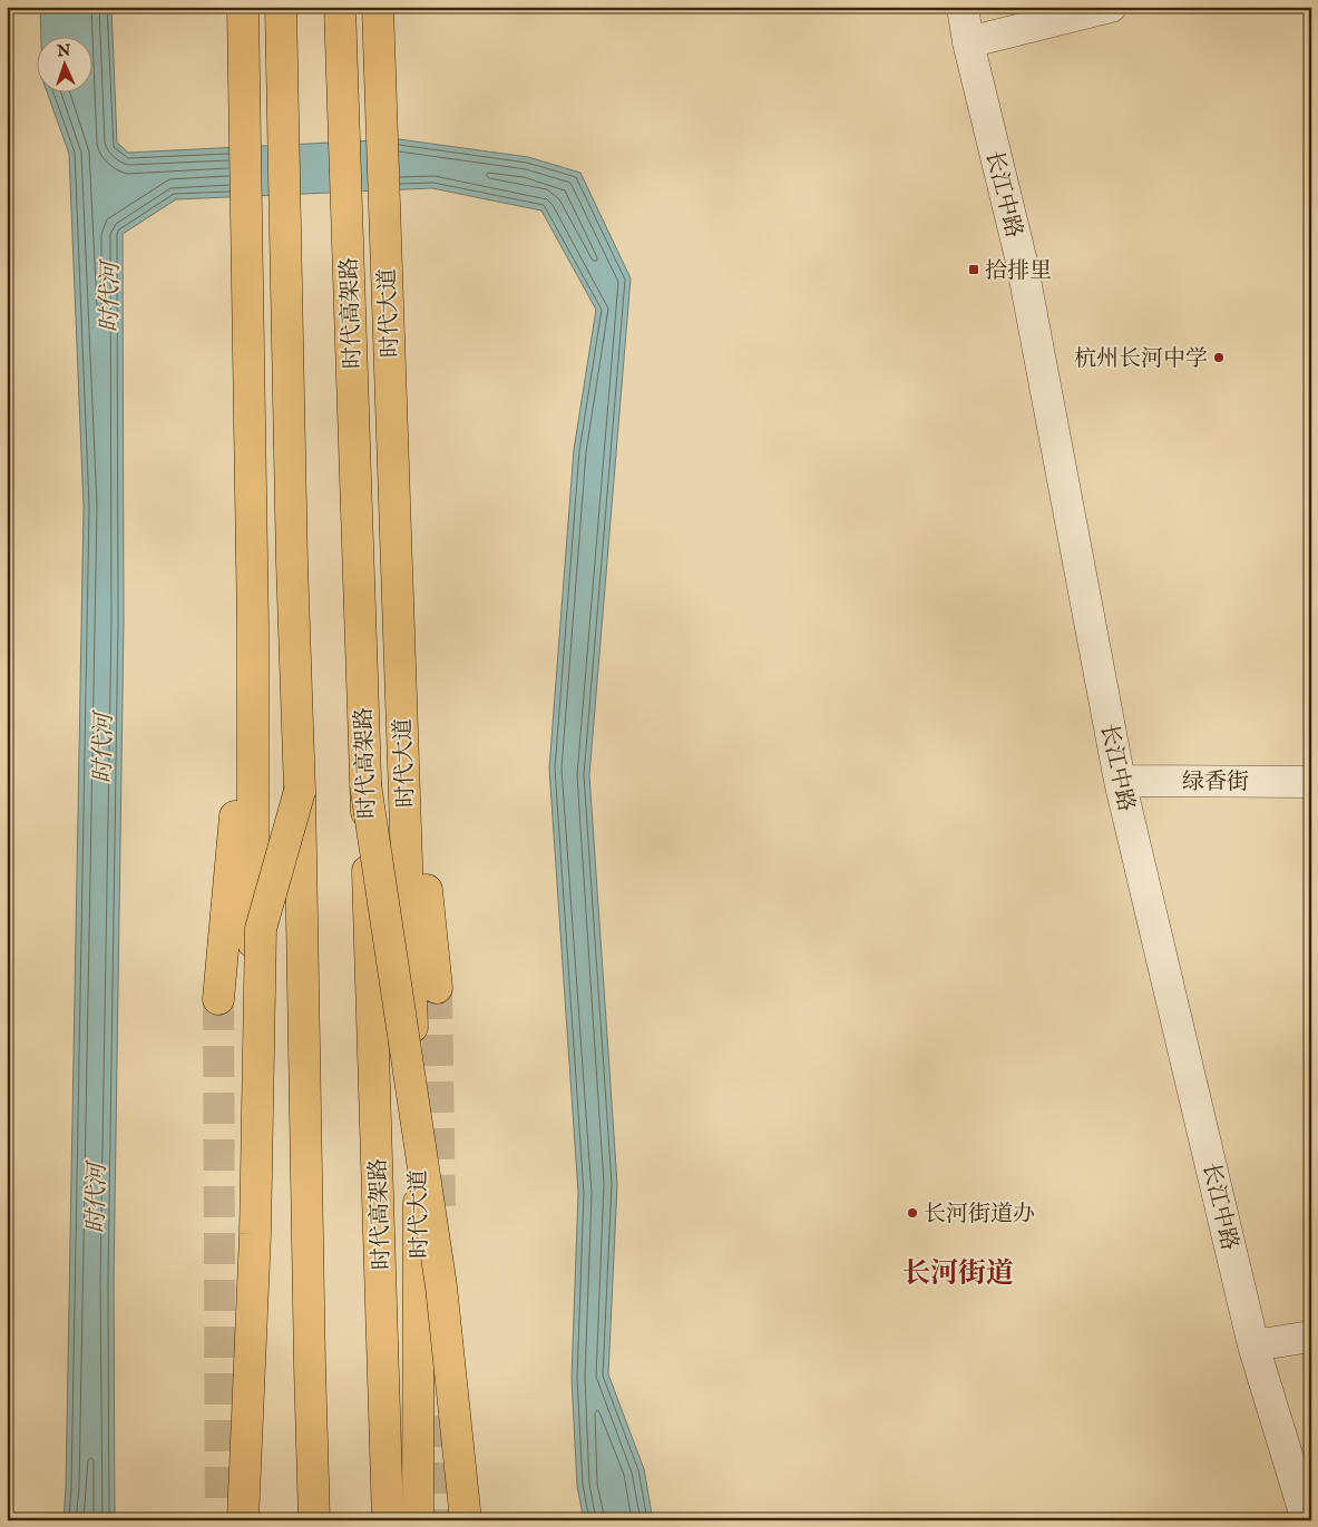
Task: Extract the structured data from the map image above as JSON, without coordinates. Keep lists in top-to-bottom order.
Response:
{
  "streets": {
    "main road": ["时代高架路", "时代大道"],
    "street": ["长江中路", "绿香街"]
  },
  "crossings": [
    ["长江中路", "绿香街"]
  ],
  "districts": ["长河街道"],
  "water": ["时代河"],
  "places": {
    "transit": ["拾排里"],
    "other": ["杭州长河中学", "长河街道办"]
  },
  "north": "top"
}
